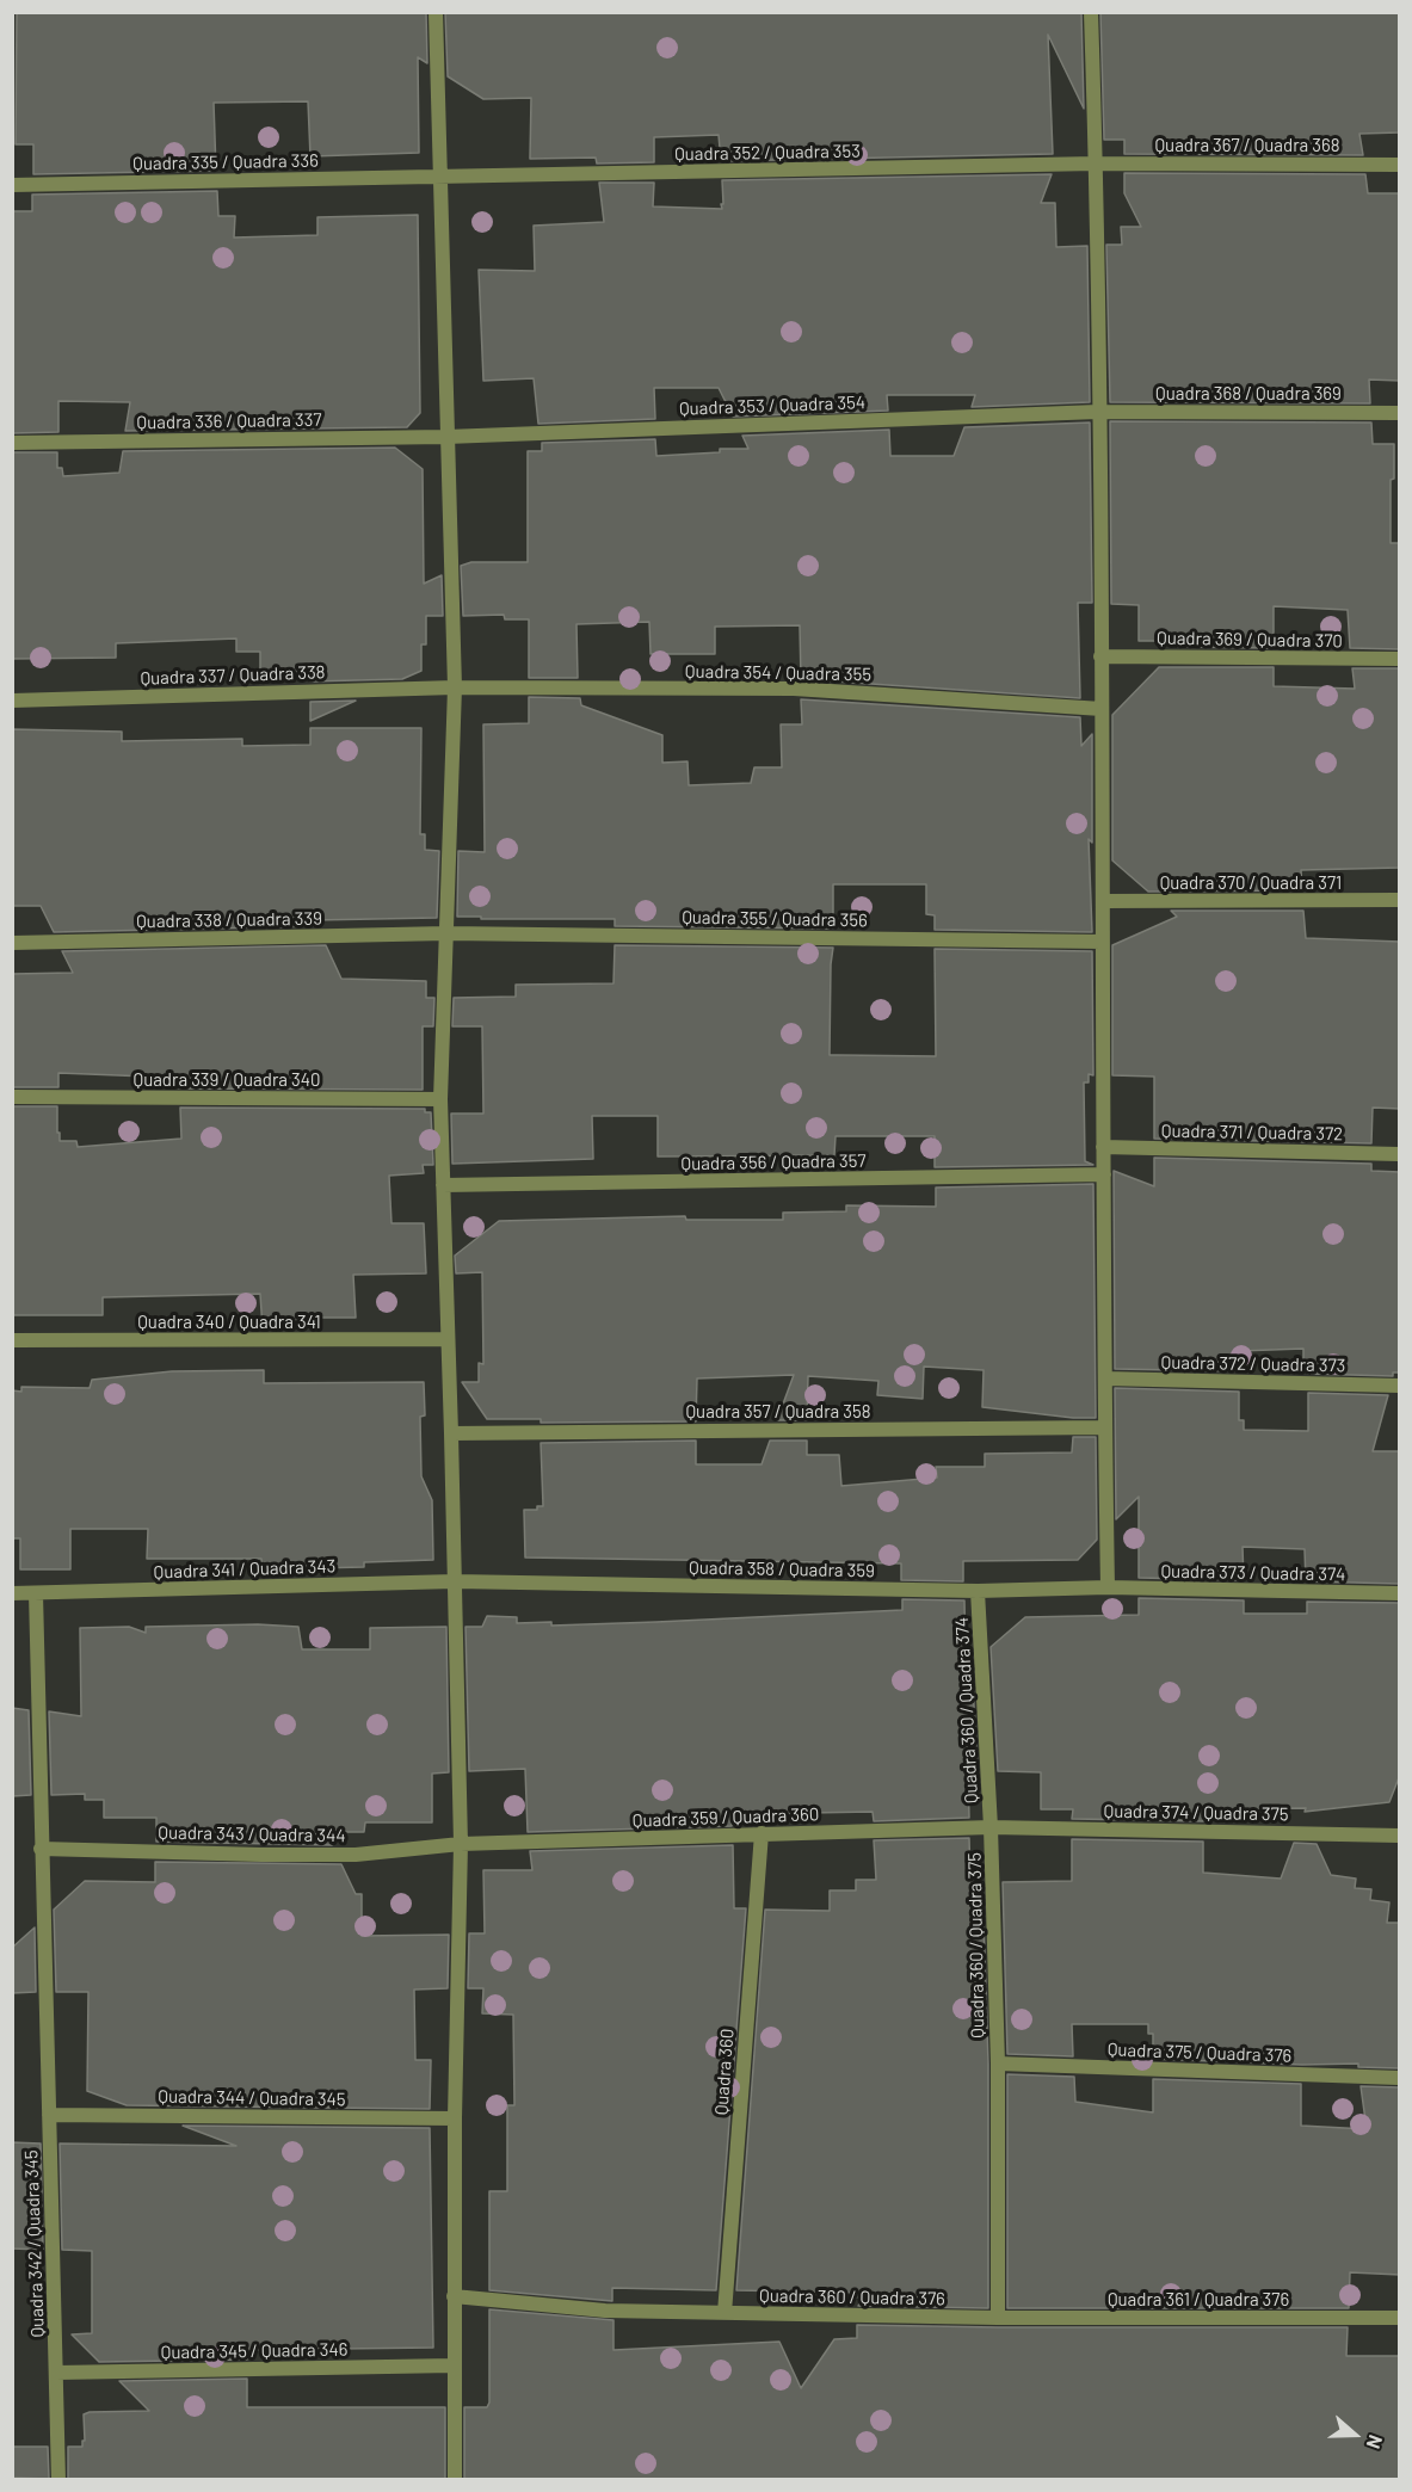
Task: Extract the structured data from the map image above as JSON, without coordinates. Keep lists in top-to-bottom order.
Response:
{
  "streets": {
    "street": [
      "Quadra 367 / Quadra 368",
      "Quadra 352 / Quadra 353",
      "Quadra 335 / Quadra 336",
      "Quadra 368 / Quadra 369",
      "Quadra 353 / Quadra 354",
      "Quadra 336 / Quadra 337",
      "Quadra 369 / Quadra 370",
      "Quadra 354 / Quadra 355",
      "Quadra 337 / Quadra 338",
      "Quadra 370 / Quadra 371",
      "Quadra 355 / Quadra 356",
      "Quadra 338 / Quadra 339",
      "Quadra 339 / Quadra 340",
      "Quadra 371 / Quadra 372",
      "Quadra 356 / Quadra 357",
      "Quadra 340 / Quadra 341",
      "Quadra 372 / Quadra 373",
      "Quadra 357 / Quadra 358",
      "Quadra 341 / Quadra 343",
      "Quadra 358 / Quadra 359",
      "Quadra 373 / Quadra 374",
      "Quadra 360 / Quadra 374",
      "Quadra 374 / Quadra 375",
      "Quadra 359 / Quadra 360",
      "Quadra 343 / Quadra 344",
      "Quadra 360 / Quadra 375",
      "Quadra 375 / Quadra 376",
      "Quadra 360",
      "Quadra 344 / Quadra 345",
      "Quadra 342 / Quadra 345",
      "Quadra 360 / Quadra 376",
      "Quadra 361 / Quadra 376",
      "Quadra 345 / Quadra 346"
    ]
  },
  "crossings": [
    ["Quadra 367 / Quadra 368", "Quadra 352 / Quadra 353"],
    ["Quadra 352 / Quadra 353", "Quadra 335 / Quadra 336"],
    ["Quadra 368 / Quadra 369", "Quadra 353 / Quadra 354"],
    ["Quadra 353 / Quadra 354", "Quadra 336 / Quadra 337"],
    ["Quadra 354 / Quadra 355", "Quadra 337 / Quadra 338"],
    ["Quadra 355 / Quadra 356", "Quadra 338 / Quadra 339"],
    ["Quadra 341 / Quadra 343", "Quadra 358 / Quadra 359"],
    ["Quadra 341 / Quadra 343", "Quadra 342 / Quadra 345"],
    ["Quadra 358 / Quadra 359", "Quadra 373 / Quadra 374"],
    ["Quadra 358 / Quadra 359", "Quadra 360 / Quadra 374"],
    ["Quadra 360 / Quadra 374", "Quadra 374 / Quadra 375"],
    ["Quadra 360 / Quadra 374", "Quadra 359 / Quadra 360"],
    ["Quadra 360 / Quadra 374", "Quadra 360 / Quadra 375"],
    ["Quadra 374 / Quadra 375", "Quadra 359 / Quadra 360"],
    ["Quadra 374 / Quadra 375", "Quadra 360 / Quadra 375"],
    ["Quadra 359 / Quadra 360", "Quadra 343 / Quadra 344"],
    ["Quadra 359 / Quadra 360", "Quadra 360 / Quadra 375"],
    ["Quadra 359 / Quadra 360", "Quadra 360"],
    ["Quadra 343 / Quadra 344", "Quadra 342 / Quadra 345"],
    ["Quadra 360 / Quadra 375", "Quadra 375 / Quadra 376"],
    ["Quadra 360", "Quadra 360 / Quadra 376"],
    ["Quadra 344 / Quadra 345", "Quadra 342 / Quadra 345"],
    ["Quadra 342 / Quadra 345", "Quadra 345 / Quadra 346"],
    ["Quadra 360 / Quadra 376", "Quadra 361 / Quadra 376"]
  ],
  "north": "right"
}
